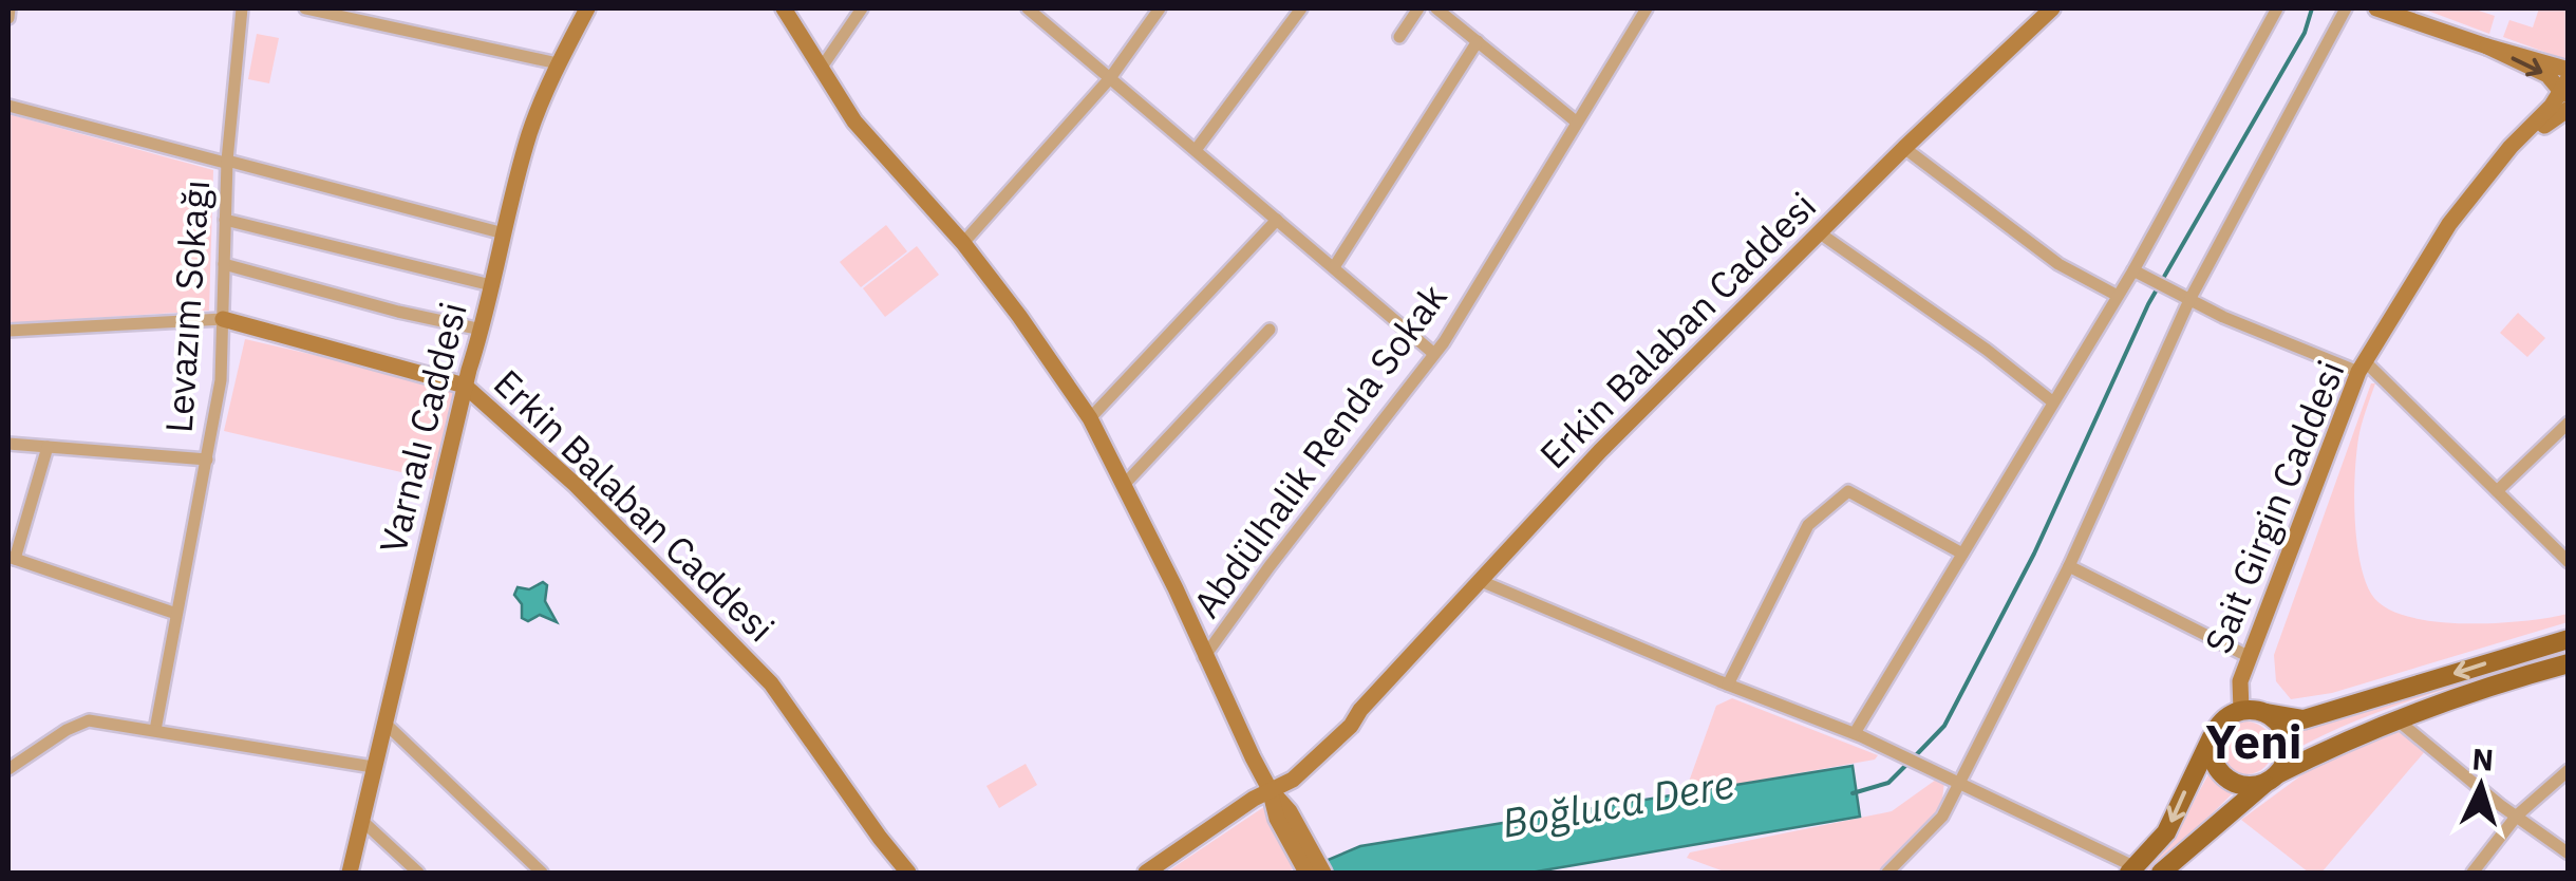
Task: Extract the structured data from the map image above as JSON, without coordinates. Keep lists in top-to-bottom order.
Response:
{
  "streets": {
    "street": [
      "Levazım Sokağı",
      "Erkin Balaban Caddesi",
      "Varnalı Caddesi",
      "Abdülhalik Renda Sokak",
      "Sait Girgin Caddesi"
    ]
  },
  "crossings": [
    ["Levazım Sokağı", "Erkin Balaban Caddesi"],
    ["Erkin Balaban Caddesi", "Varnalı Caddesi"]
  ],
  "districts": ["Yeni"],
  "water": ["Boğluca Dere"],
  "north": "top"
}
